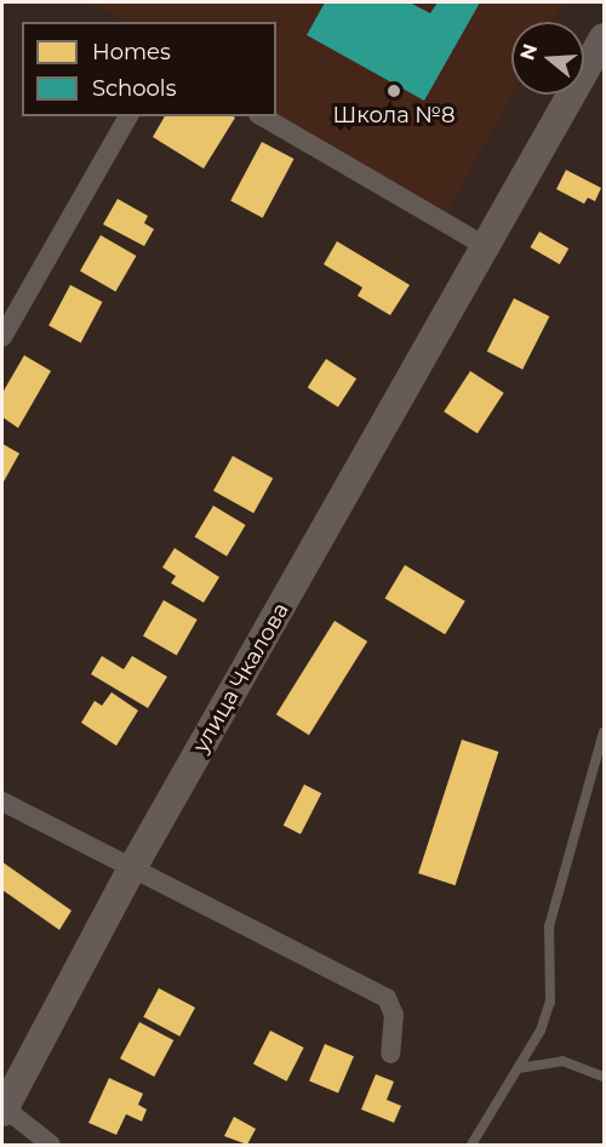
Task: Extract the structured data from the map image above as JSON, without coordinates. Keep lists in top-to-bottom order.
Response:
{
  "streets": {
    "street": ["улица Чкалова"]
  },
  "places": ["Школа №8"],
  "legend": ["Homes", "Schools"],
  "north": "left"
}
